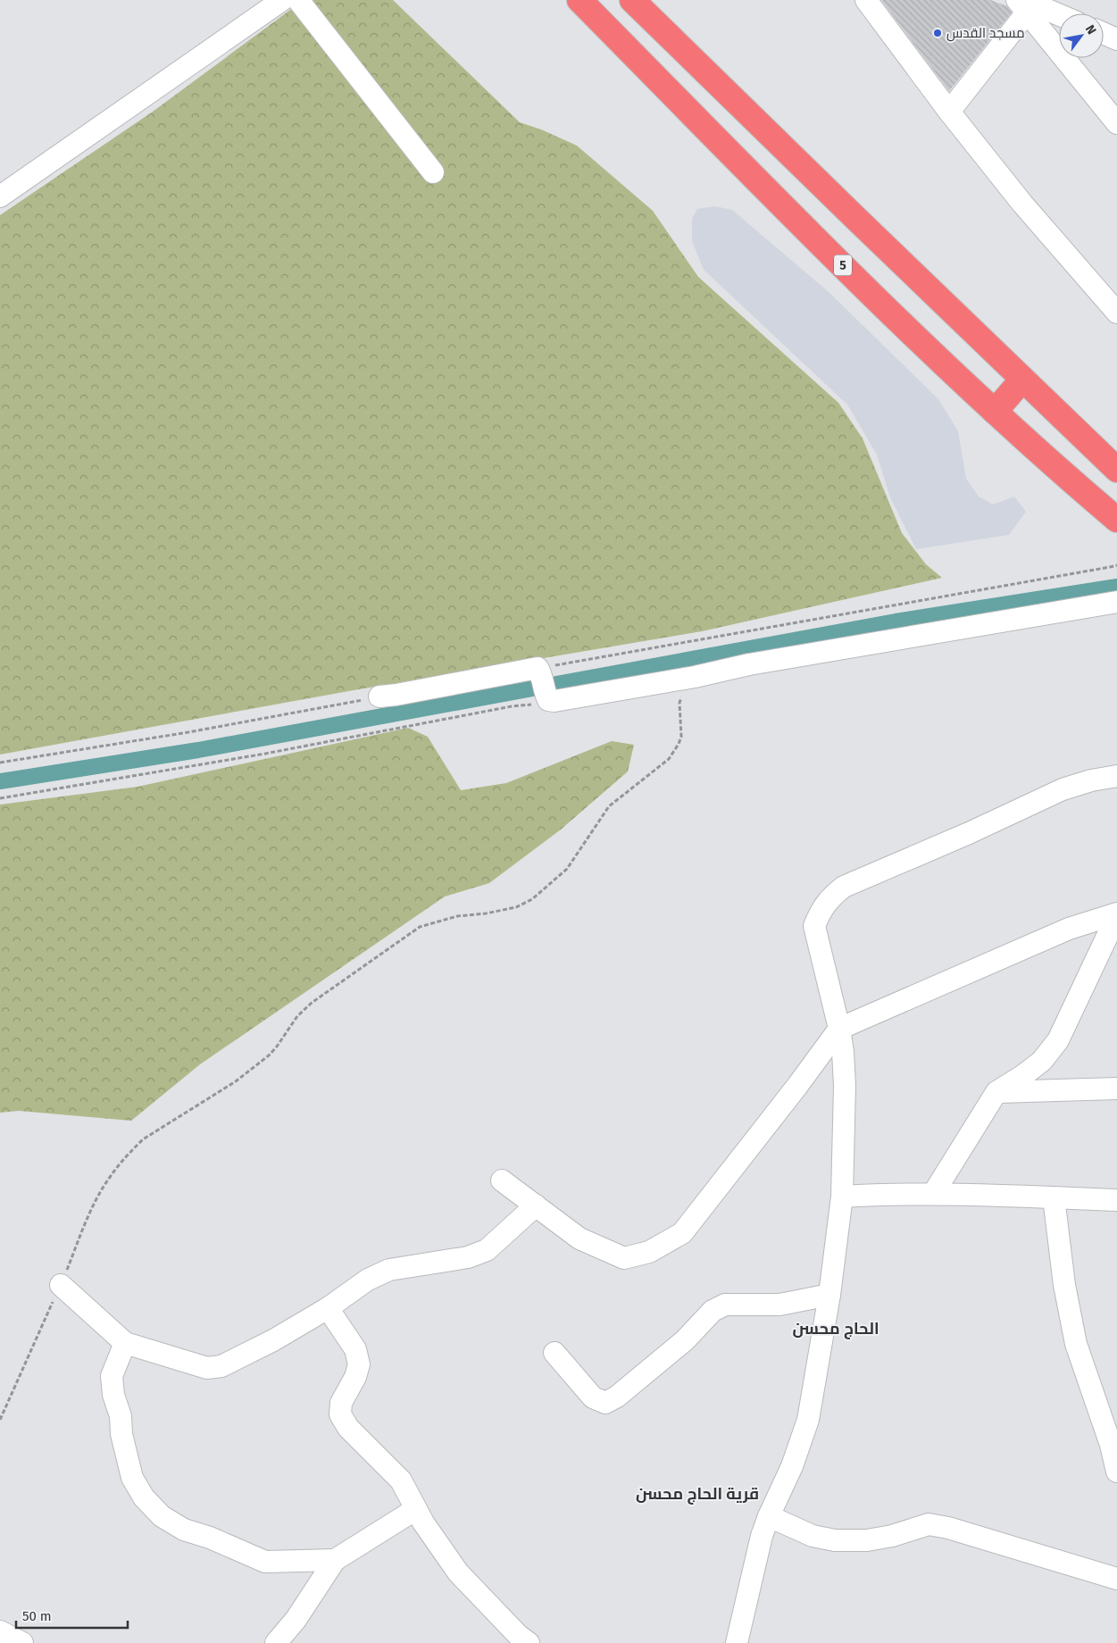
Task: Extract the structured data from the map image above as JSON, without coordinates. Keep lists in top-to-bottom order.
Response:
{
  "streets": {
    "highway": ["5"]
  },
  "districts": ["الحاج محسن", "قرية الحاج محسن"],
  "places": ["مسجد القدس"],
  "scale_bar": "50 m",
  "north": "top right"
}
